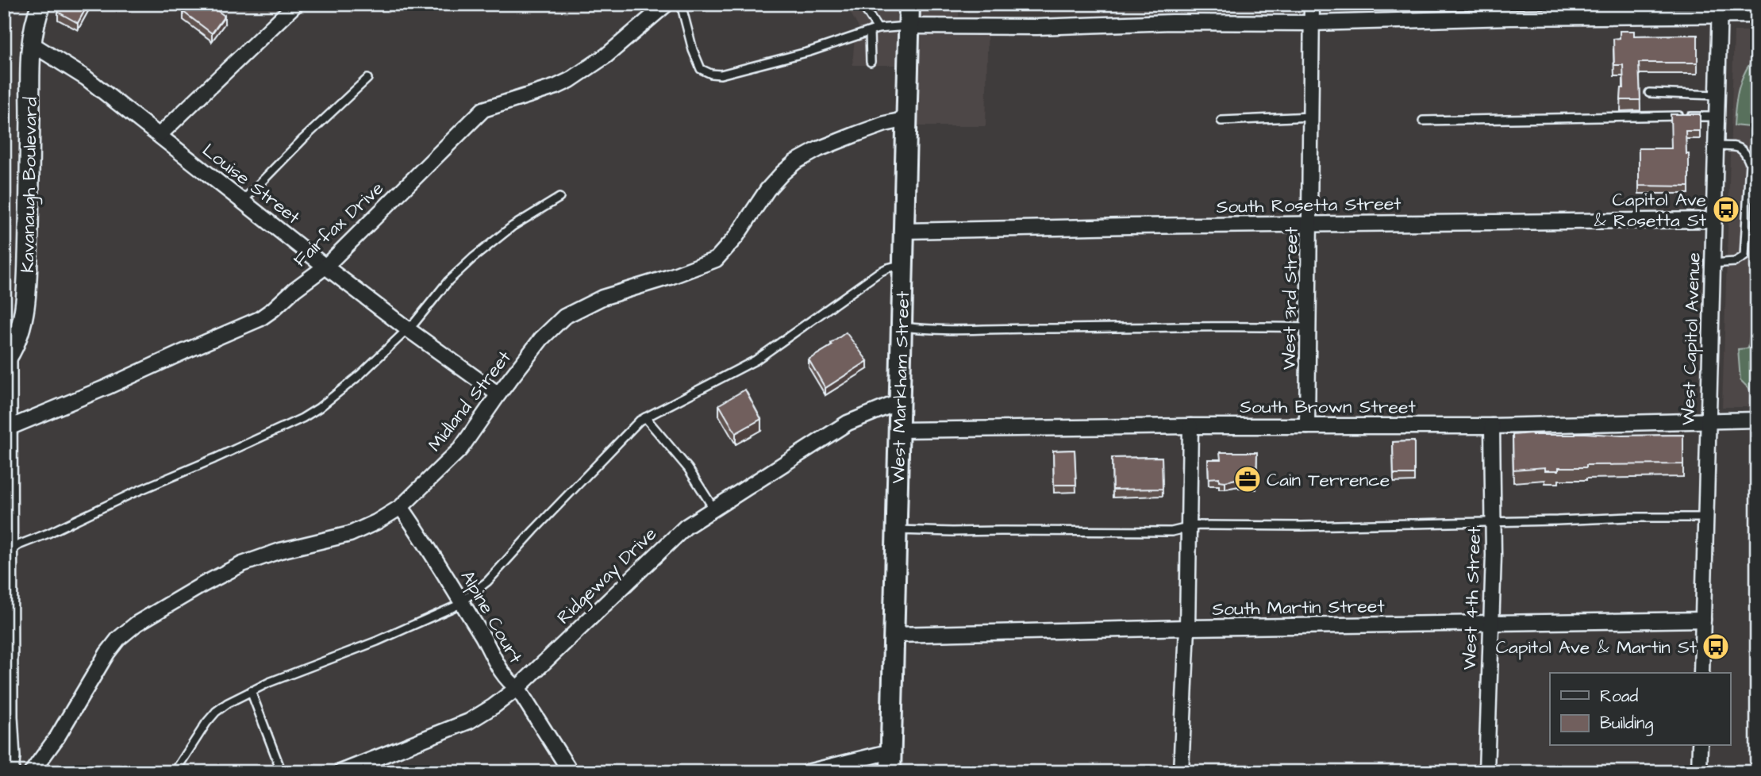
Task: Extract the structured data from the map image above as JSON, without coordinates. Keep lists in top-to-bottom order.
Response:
{
  "streets": {
    "main road": ["West Markham Street"],
    "street": [
      "Louise Street",
      "Kavanaugh Boulevard",
      "South Rosetta Street",
      "Fairfax Drive",
      "West 3rd Street",
      "West Capitol Avenue",
      "Midland Street",
      "South Brown Street",
      "Ridgeway Drive",
      "West 4th Street",
      "South Martin Street",
      "Alpine Court"
    ]
  },
  "crossings": [
    ["Louise Street", "Kavanaugh Boulevard"],
    ["Louise Street", "Fairfax Drive"],
    ["Louise Street", "Midland Street"],
    ["South Rosetta Street", "West 3rd Street"],
    ["South Rosetta Street", "West Capitol Avenue"],
    ["South Rosetta Street", "West Markham Street"],
    ["West 3rd Street", "South Brown Street"],
    ["West Capitol Avenue", "South Brown Street"],
    ["West Capitol Avenue", "South Martin Street"],
    ["West Markham Street", "Midland Street"],
    ["West Markham Street", "South Brown Street"],
    ["West Markham Street", "Ridgeway Drive"],
    ["West Markham Street", "South Martin Street"],
    ["Midland Street", "Alpine Court"],
    ["South Brown Street", "West 4th Street"],
    ["Ridgeway Drive", "Alpine Court"],
    ["West 4th Street", "South Martin Street"]
  ],
  "places": {
    "bus stop": ["Capitol Ave & Rosetta St", "Capitol Ave & Martin St"],
    "office": ["Cain Terrence"]
  },
  "legend": ["Road", "Building"]
}
